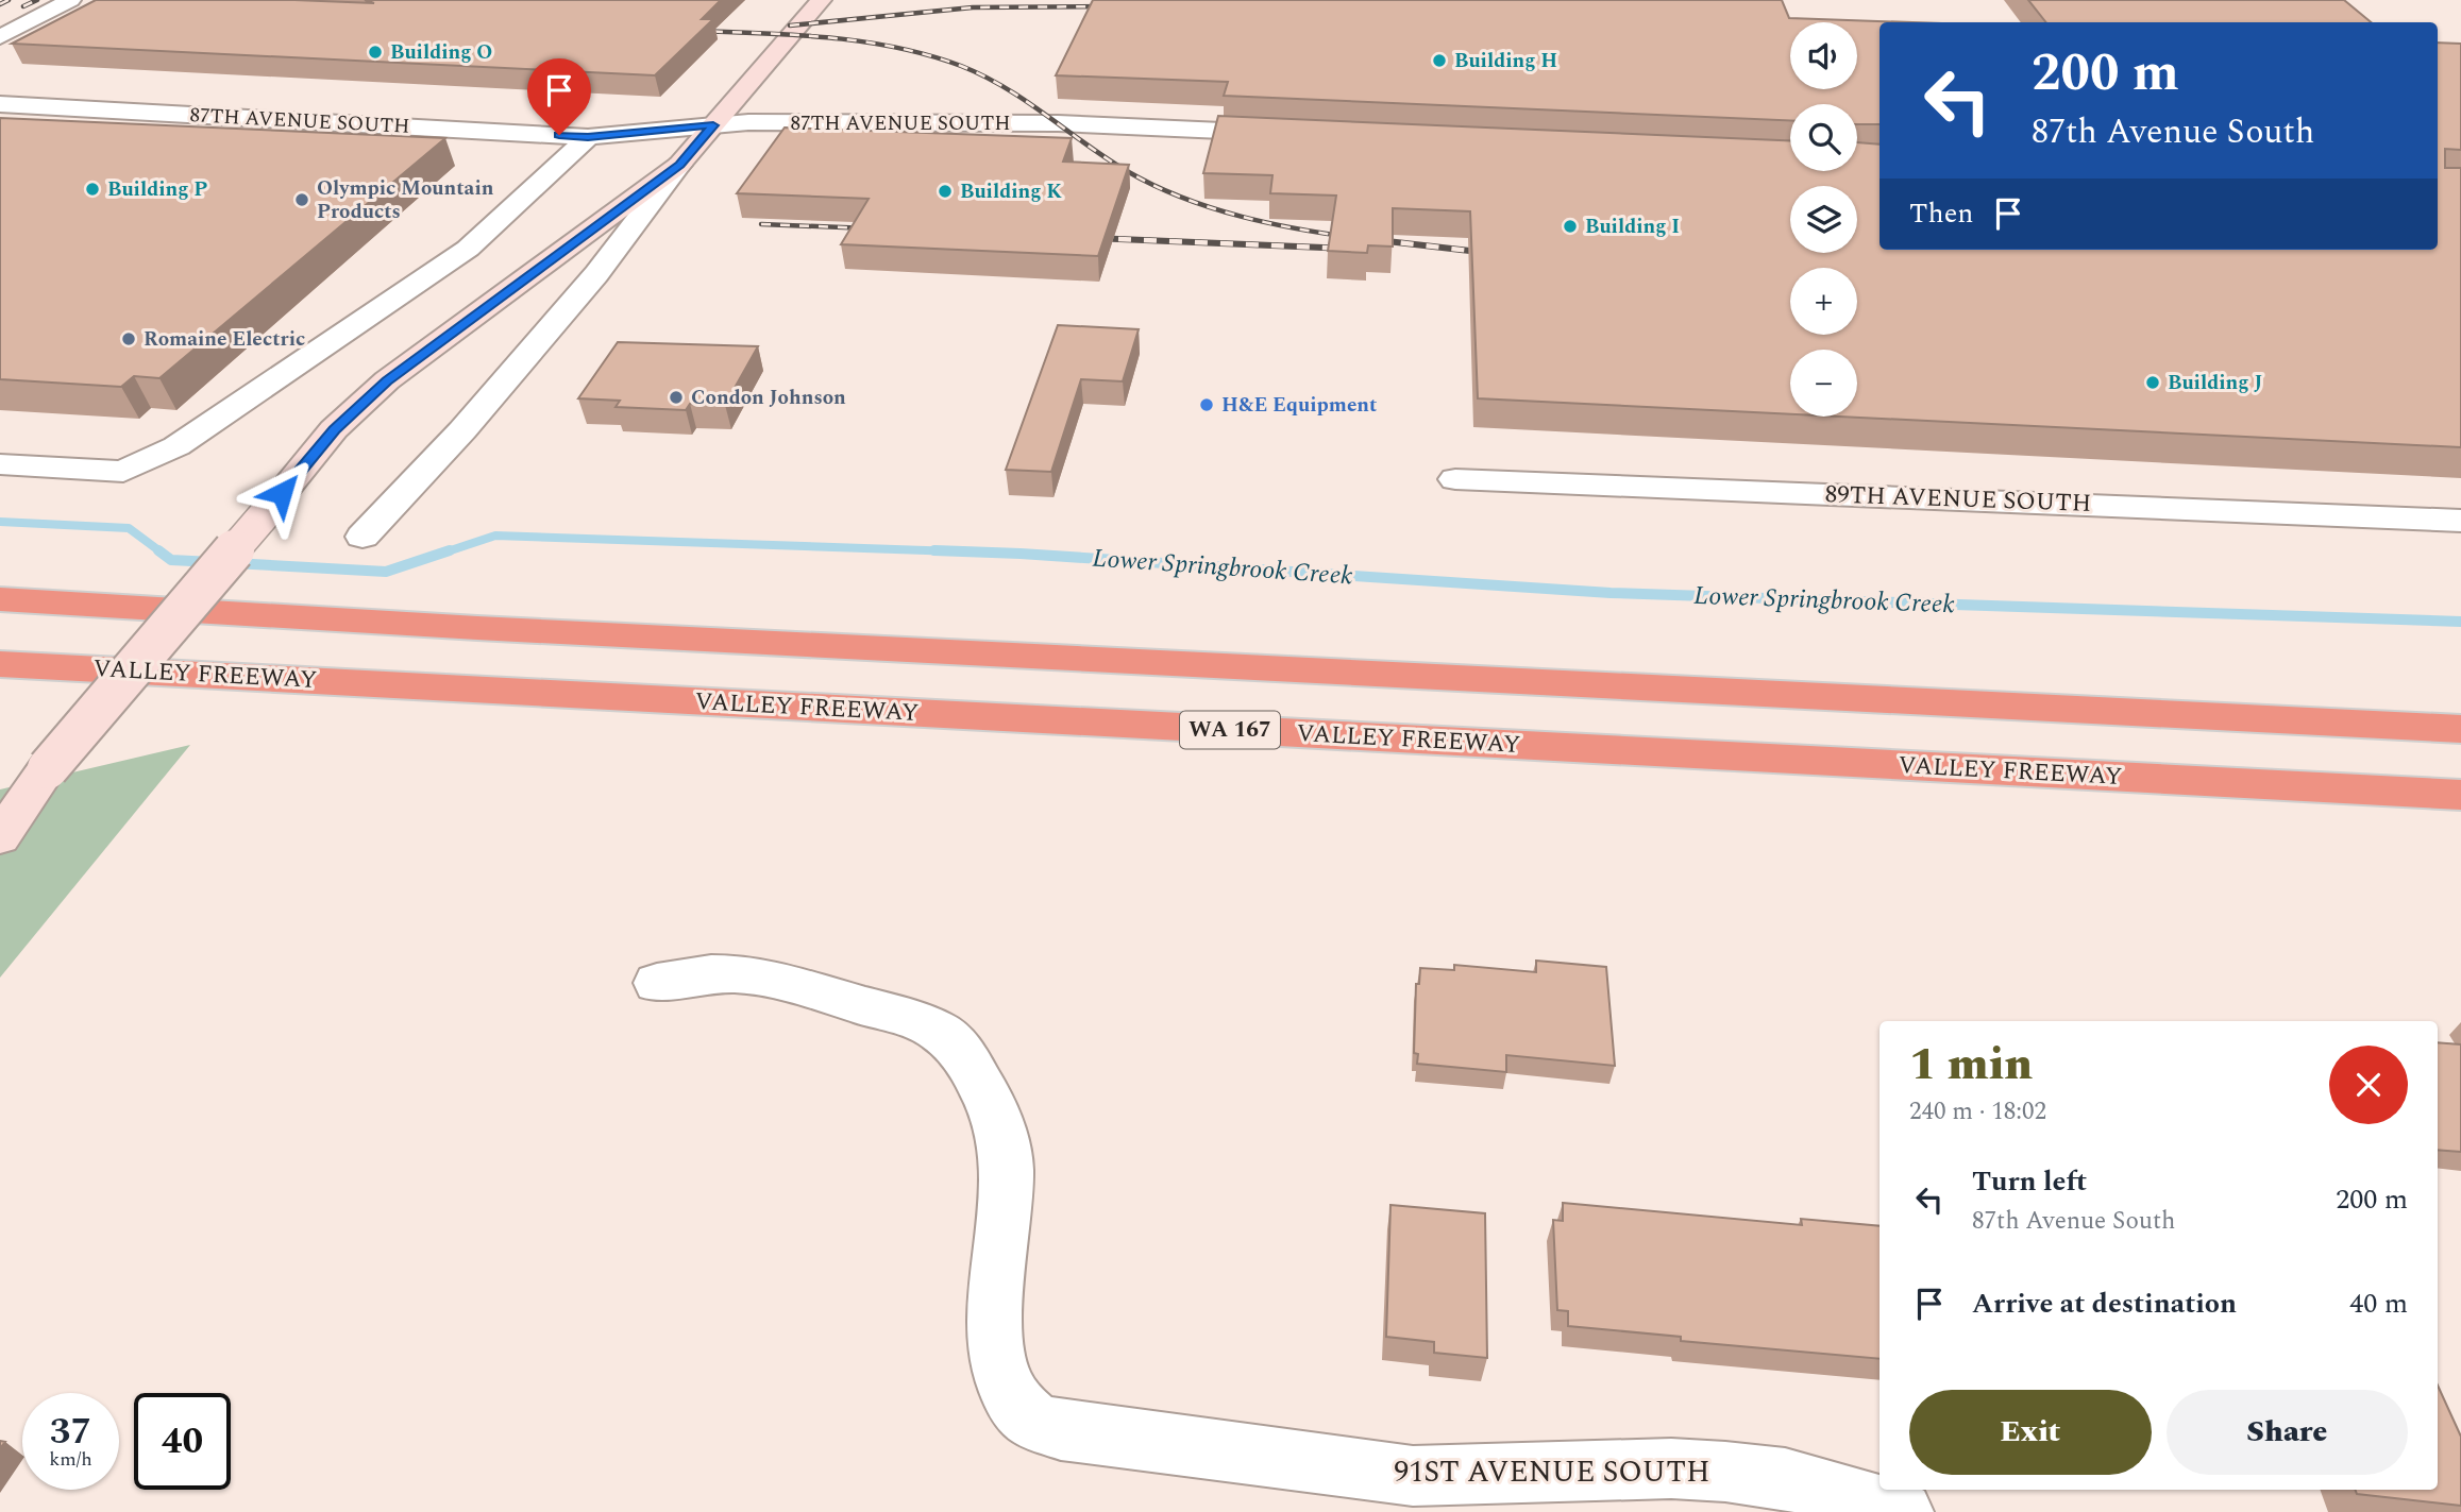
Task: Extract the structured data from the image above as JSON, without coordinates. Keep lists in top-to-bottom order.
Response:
{
  "streets": {
    "highway": ["VALLEY FREEWAY", "WA 167"],
    "street": ["87TH AVENUE SOUTH", "89TH AVENUE SOUTH", "91ST AVENUE SOUTH"]
  },
  "water": ["Lower Springbrook Creek"],
  "places": [
    "Building O",
    "Building H",
    "Building P",
    "Building K",
    "Olympic Mountain Products",
    "Building I",
    "Romaine Electric",
    "Building J",
    "Condon Johnson",
    "H&E Equipment"
  ],
  "page": {
    "map_buttons": ["+", "−"],
    "turn": ["200 m", "87th Avenue South"],
    "then": "Then",
    "heading": ["1 min", "240 m · 18:02"],
    "list": [
      {
        "name": "Turn left",
        "note": "87th Avenue South",
        "value": "200 m"
      },
      {
        "name": "Arrive at destination",
        "value": "40 m"
      }
    ],
    "buttons": ["Exit", "Share"],
    "speed": "37 km/h",
    "limit": "40"
  }
}
